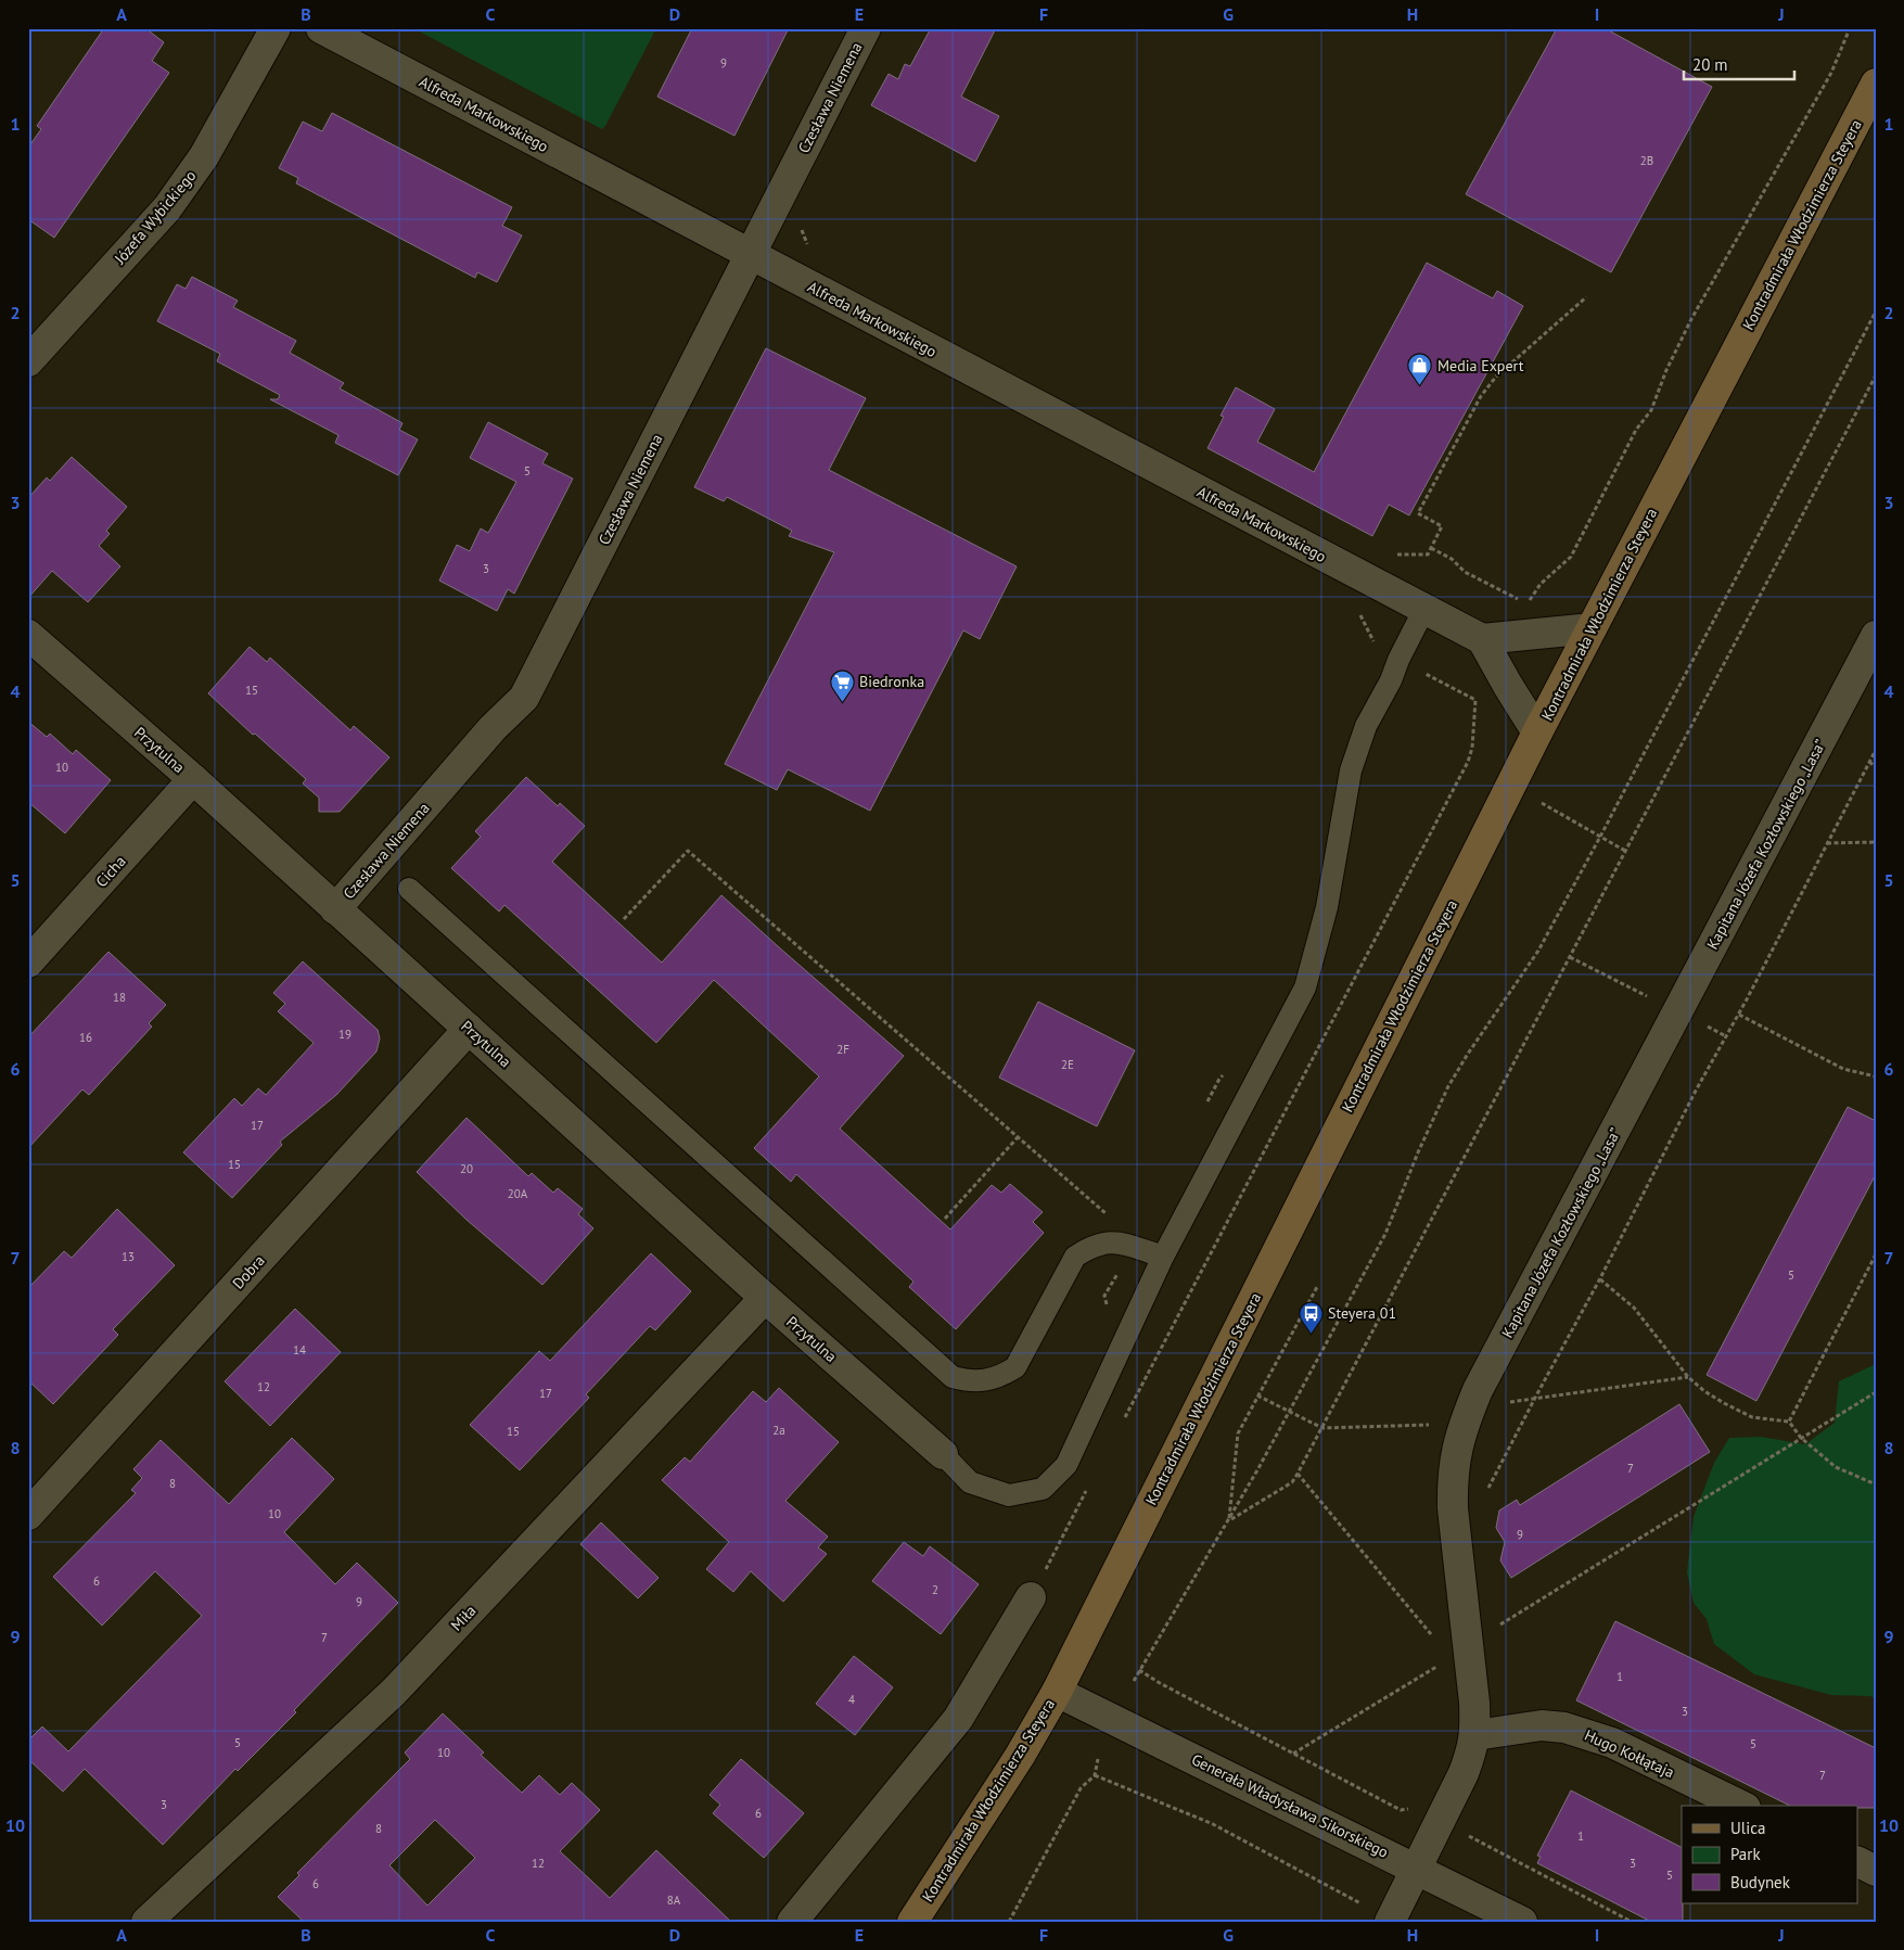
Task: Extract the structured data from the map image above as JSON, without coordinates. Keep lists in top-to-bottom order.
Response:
{
  "streets": {
    "street": [
      "Czesława Niemena",
      "Alfreda Markowskiego",
      "Józefa Wybickiego",
      "Kontradmirała Włodzimierza Steyera",
      "Przytulna",
      "Kapitana Józefa Kozłowskiego „Lasa”",
      "Cicha",
      "Dobra",
      "Miła",
      "Hugo Kołłątaja",
      "Generała Władysława Sikorskiego"
    ]
  },
  "crossings": [
    ["Czesława Niemena", "Alfreda Markowskiego"],
    ["Czesława Niemena", "Przytulna"],
    ["Kontradmirała Włodzimierza Steyera", "Generała Władysława Sikorskiego"],
    ["Przytulna", "Cicha"],
    ["Przytulna", "Dobra"],
    ["Przytulna", "Miła"],
    ["Kapitana Józefa Kozłowskiego „Lasa”", "Hugo Kołłątaja"],
    ["Kapitana Józefa Kozłowskiego „Lasa”", "Generała Władysława Sikorskiego"]
  ],
  "places": {
    "shop": ["Media Expert"],
    "supermarket": ["Biedronka"],
    "bus stop": ["Steyera 01"]
  },
  "house_numbers": [
    "9",
    "2B",
    "5",
    "3",
    "15",
    "10",
    "18",
    "19",
    "16",
    "2F",
    "2E",
    "17",
    "15",
    "20",
    "20A",
    "13",
    "5",
    "14",
    "12",
    "17",
    "2a",
    "15",
    "7",
    "8",
    "10",
    "9",
    "6",
    "2",
    "9",
    "7",
    "1",
    "4",
    "3",
    "5",
    "5",
    "10",
    "7",
    "3",
    "6",
    "8",
    "1",
    "12",
    "3",
    "5",
    "6",
    "8A"
  ],
  "legend": ["Ulica", "Park", "Budynek"],
  "scale_bar": "20 m",
  "grid": {
    "columns": [
      "A",
      "B",
      "C",
      "D",
      "E",
      "F",
      "G",
      "H",
      "I",
      "J"
    ],
    "rows": [
      "1",
      "2",
      "3",
      "4",
      "5",
      "6",
      "7",
      "8",
      "9",
      "10"
    ]
  }
}
